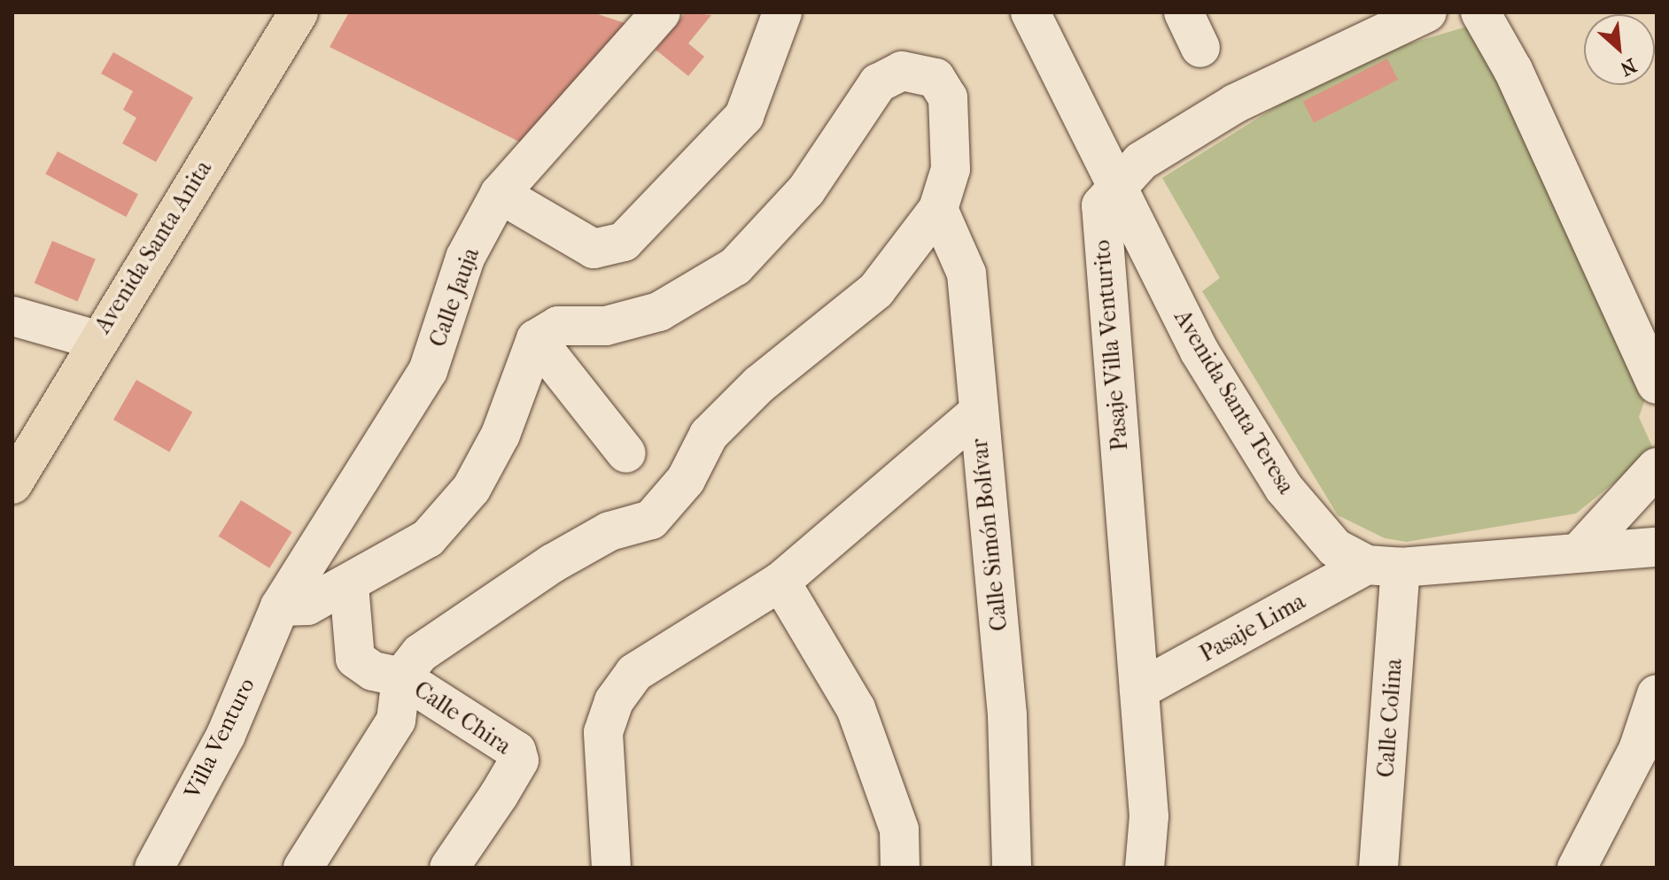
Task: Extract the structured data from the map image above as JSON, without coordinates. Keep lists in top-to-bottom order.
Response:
{
  "streets": {
    "main road": ["Avenida Santa Anita"],
    "street": [
      "Calle Jauja",
      "Pasaje Villa Venturito",
      "Avenida Santa Teresa",
      "Calle Simón Bolívar",
      "Pasaje Lima",
      "Calle Chira",
      "Calle Colina",
      "Villa Venturo"
    ]
  },
  "crossings": [
    ["Calle Jauja", "Villa Venturo"],
    ["Pasaje Villa Venturito", "Avenida Santa Teresa"],
    ["Pasaje Villa Venturito", "Pasaje Lima"],
    ["Avenida Santa Teresa", "Pasaje Lima"],
    ["Avenida Santa Teresa", "Calle Colina"],
    ["Pasaje Lima", "Calle Colina"]
  ],
  "north": "bottom right"
}
